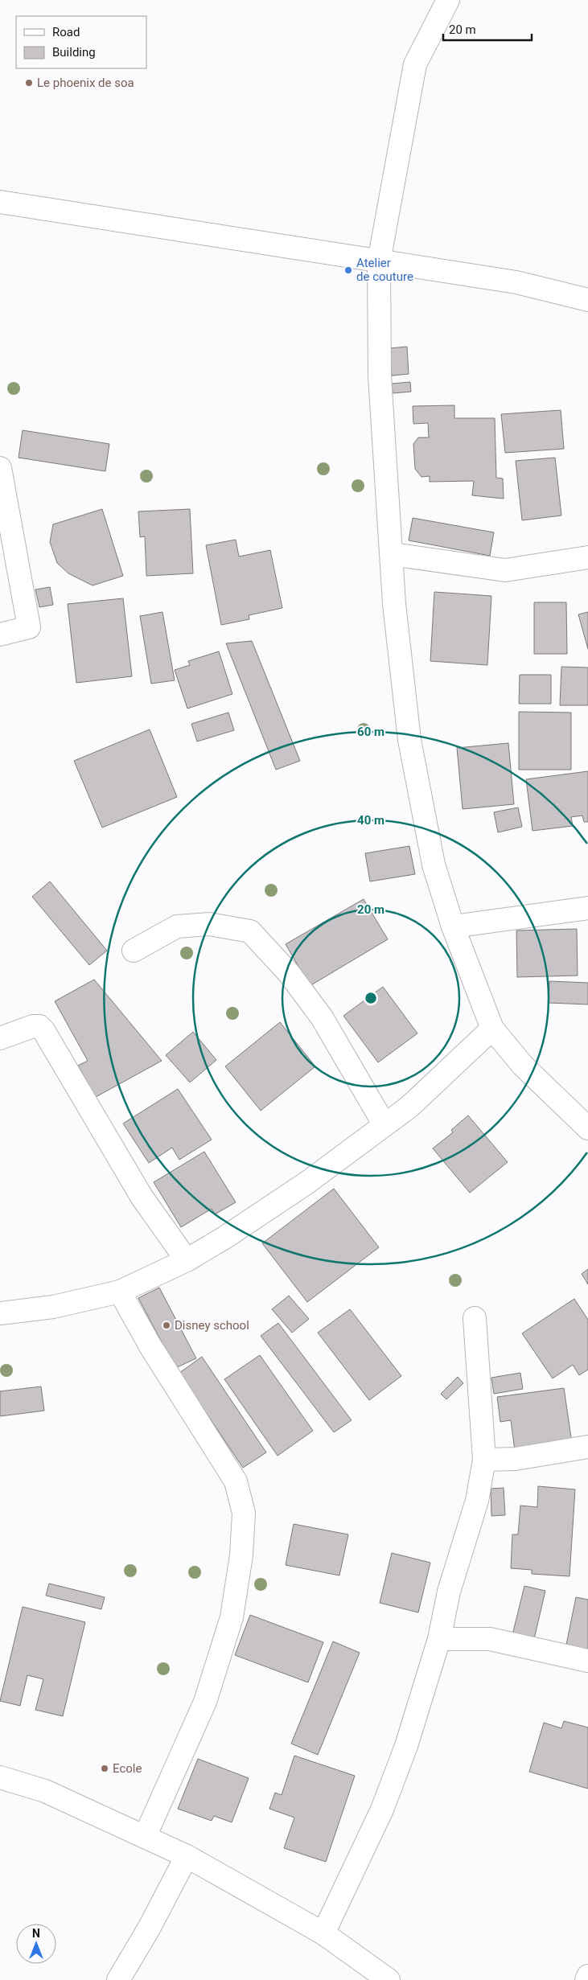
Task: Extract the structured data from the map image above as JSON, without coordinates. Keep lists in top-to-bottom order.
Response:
{
  "places": [
    "Le phoenix de soa",
    "Atelier de couture",
    "Disney school",
    "Ecole"
  ],
  "legend": ["Road", "Building"],
  "scale_bar": "20 m",
  "north": "top",
  "rings": ["60 m", "40 m", "20 m"]
}
